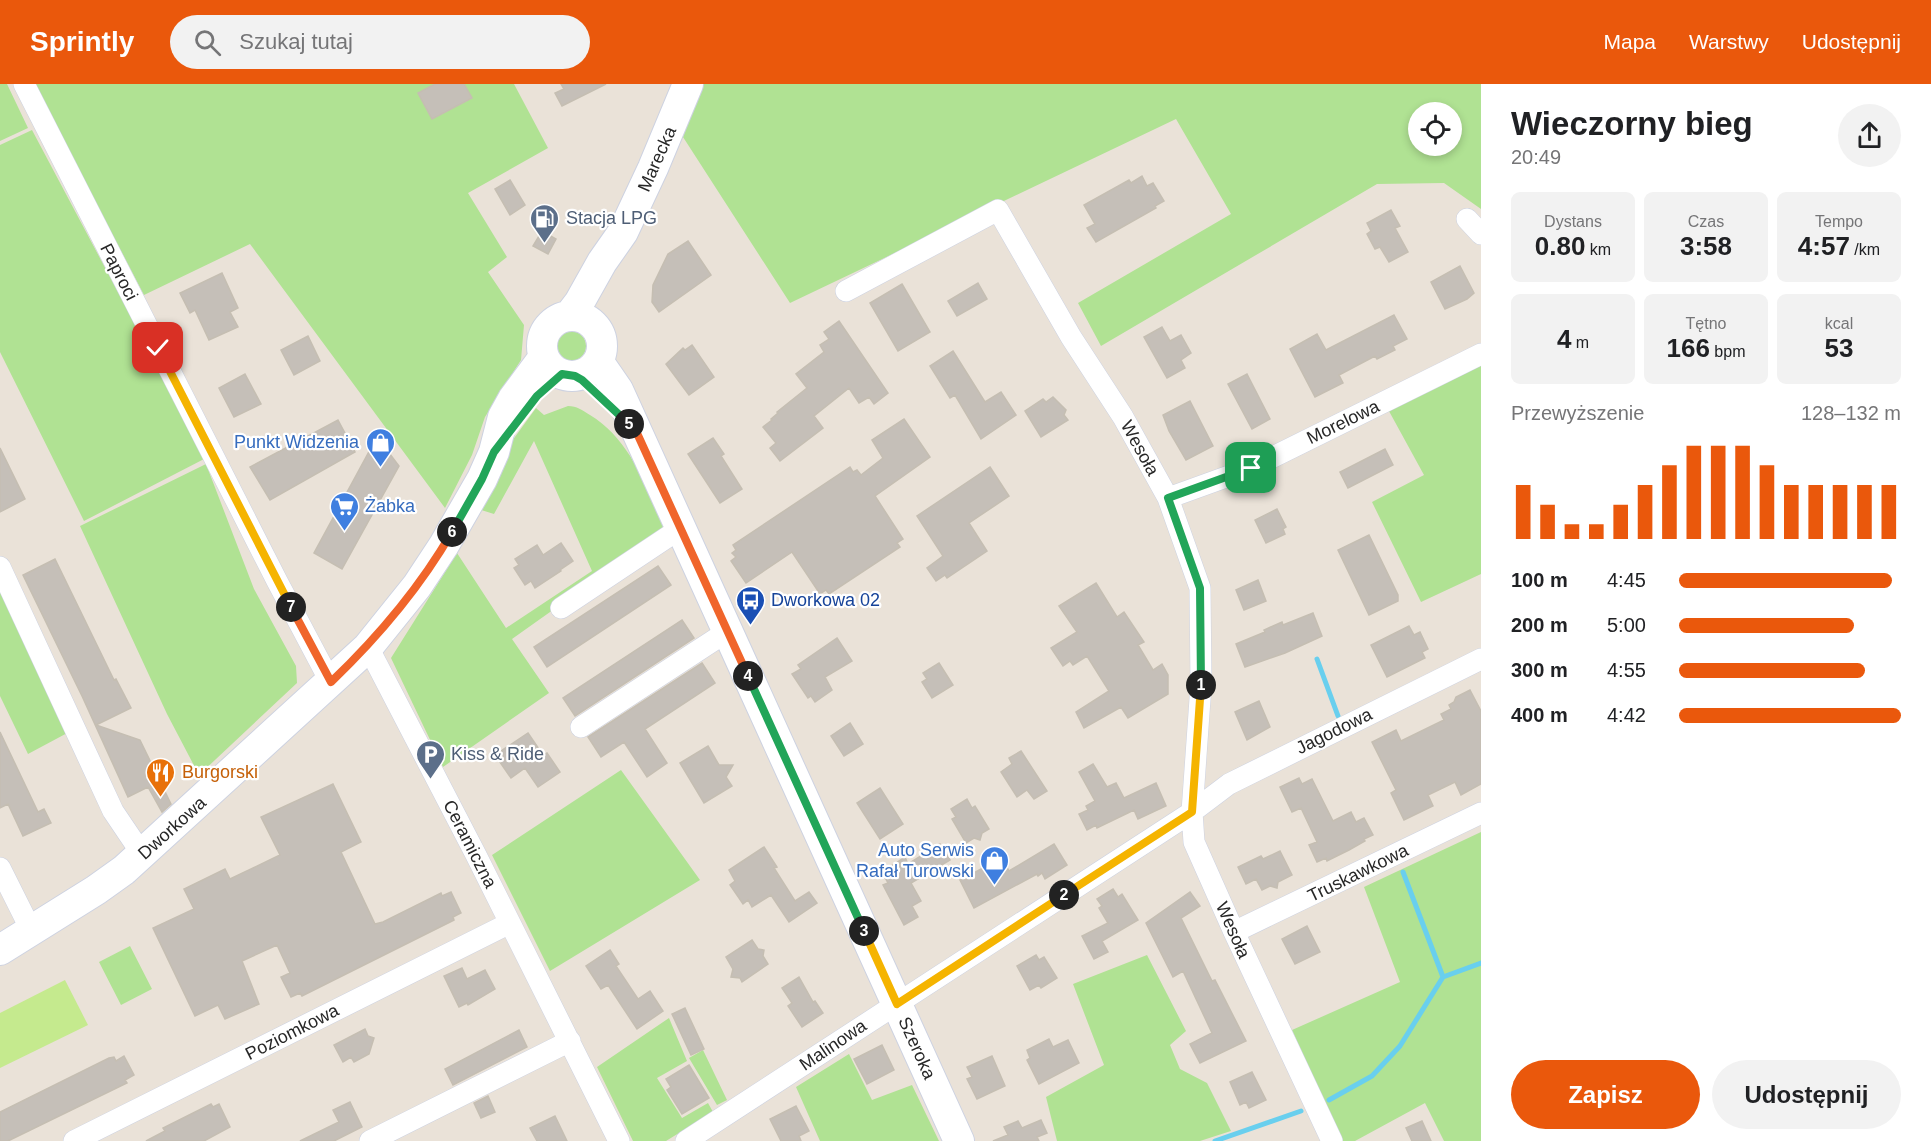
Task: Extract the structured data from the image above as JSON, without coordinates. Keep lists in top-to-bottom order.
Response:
{
  "streets": {
    "street": [
      "Marecka",
      "Paproci",
      "Morelowa",
      "Wesoła",
      "Jagodowa",
      "Dworkowa",
      "Ceramiczna",
      "Truskawkowa",
      "Poziomkowa",
      "Malinowa",
      "Szeroka"
    ]
  },
  "crossings": [
    ["Marecka", "Dworkowa"],
    ["Marecka", "Szeroka"],
    ["Paproci", "Dworkowa"],
    ["Morelowa", "Wesoła"],
    ["Wesoła", "Jagodowa"],
    ["Wesoła", "Truskawkowa"],
    ["Wesoła", "Malinowa"],
    ["Jagodowa", "Malinowa"],
    ["Dworkowa", "Ceramiczna"],
    ["Dworkowa", "Szeroka"],
    ["Ceramiczna", "Poziomkowa"],
    ["Malinowa", "Szeroka"]
  ],
  "places": {
    "fuel station": ["Stacja LPG"],
    "shop": ["Punkt Widzenia", "Auto Serwis Rafał Turowski"],
    "supermarket": ["Żabka"],
    "bus stop": ["Dworkowa 02"],
    "parking": ["Kiss & Ride"],
    "restaurant": ["Burgorski"]
  },
  "page": {
    "header": "Sprintly",
    "search": "Szukaj tutaj",
    "nav": ["Mapa", "Warstwy", "Udostępnij"],
    "heading": ["Wieczorny bieg", "20:49"],
    "stats": [
      ["Dystans", "0.80 km"],
      ["Czas", "3:58"],
      ["Tempo", "4:57 /km"],
      ["4 m"],
      ["Tętno", "166 bpm"],
      ["kcal", "53"]
    ],
    "chart": ["Przewyższenie", "128–132 m"],
    "pins": [
      "5",
      "6",
      "7",
      "4",
      "1",
      "2",
      "3"
    ],
    "list": [
      {
        "name": "100 m",
        "note": "4:45"
      },
      {
        "name": "200 m",
        "note": "5:00"
      },
      {
        "name": "300 m",
        "note": "4:55"
      },
      {
        "name": "400 m",
        "note": "4:42"
      }
    ],
    "buttons": ["Zapisz", "Udostępnij"]
  }
}
